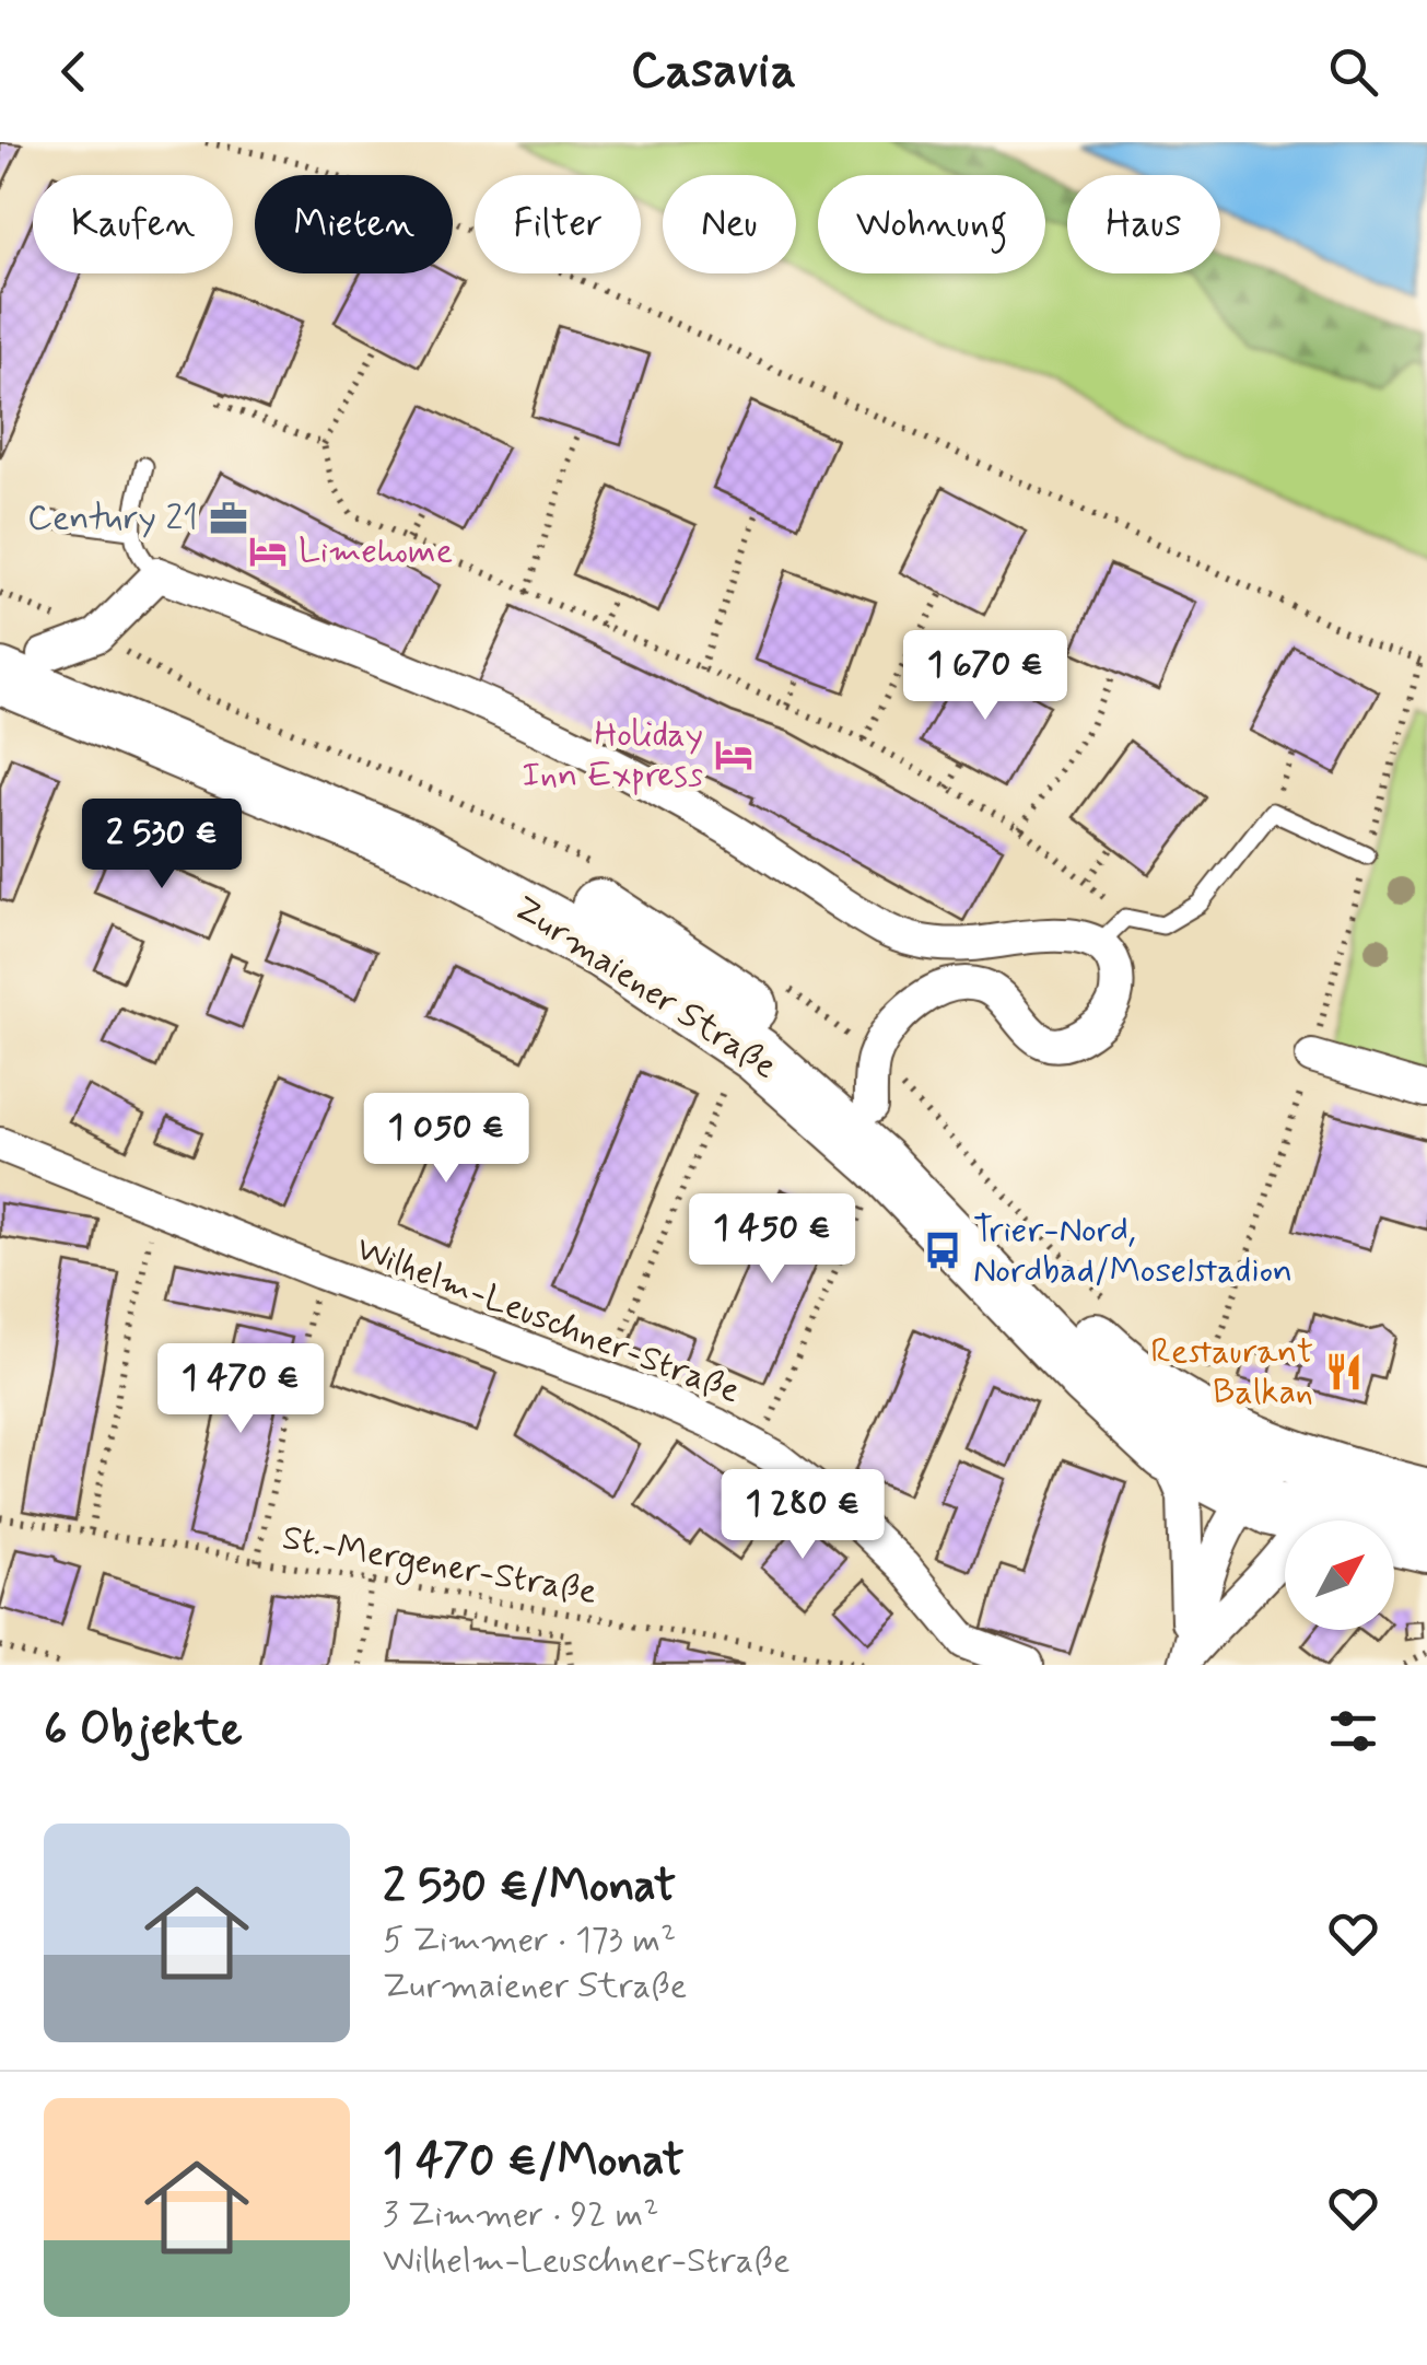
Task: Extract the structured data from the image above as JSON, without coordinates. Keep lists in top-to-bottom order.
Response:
{
  "streets": {
    "main road": ["Zurmaiener Straße"],
    "street": ["Wilhelm-Leuschner-Straße"],
    "path": ["St.-Mergener-Straße"]
  },
  "places": {
    "office": ["Century 21"],
    "hotel": ["Limehome", "Holiday Inn Express"],
    "bus stop": ["Trier-Nord, Nordbad/Moselstadion"],
    "restaurant": ["Restaurant Balkan"]
  },
  "north": "top right",
  "page": {
    "header": "Casavia",
    "chip": [
      "Kaufen",
      "Mieten",
      "Filter",
      "Neu",
      "Wohnung",
      "Haus"
    ],
    "price": [
      "1 670 €",
      "2 530 €",
      "1 050 €",
      "1 450 €",
      "1 470 €",
      "1 280 €"
    ],
    "heading": "6 Objekte",
    "list": [
      {
        "name": "2 530 €/Monat",
        "note": "5 Zimmer · 173 m² · Zurmaiener Straße"
      },
      {
        "name": "1 470 €/Monat",
        "note": "3 Zimmer · 92 m² · Wilhelm-Leuschner-Straße"
      }
    ]
  }
}
